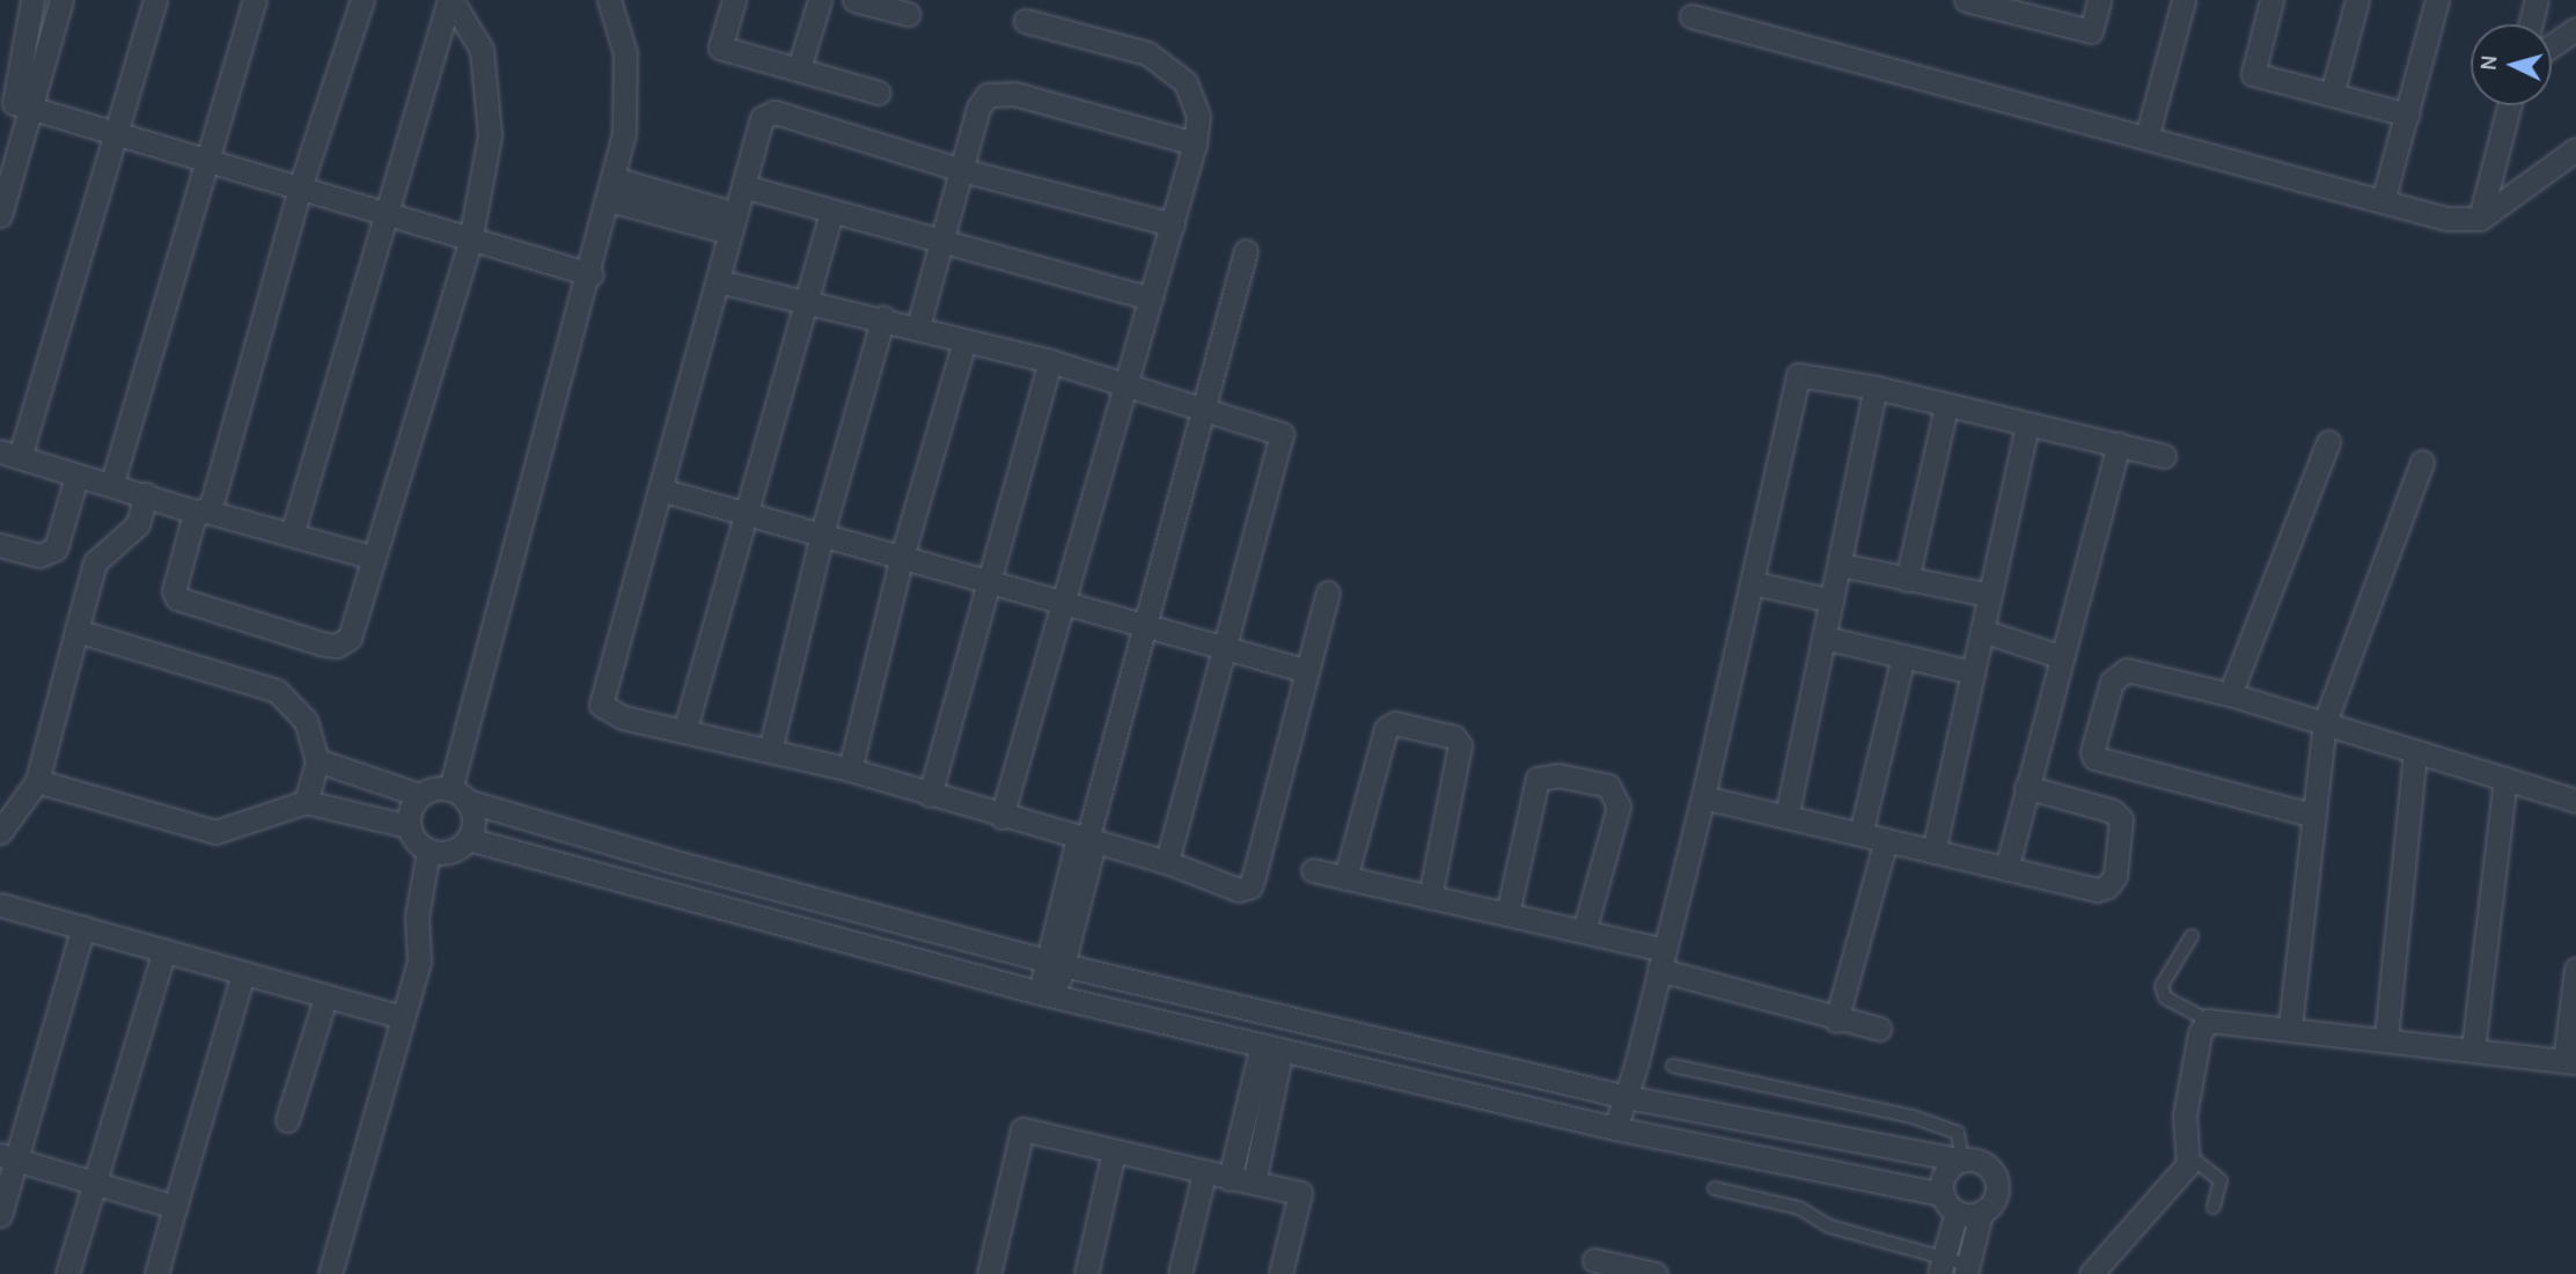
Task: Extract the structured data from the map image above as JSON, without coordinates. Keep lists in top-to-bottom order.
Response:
{
  "north": "left"
}
